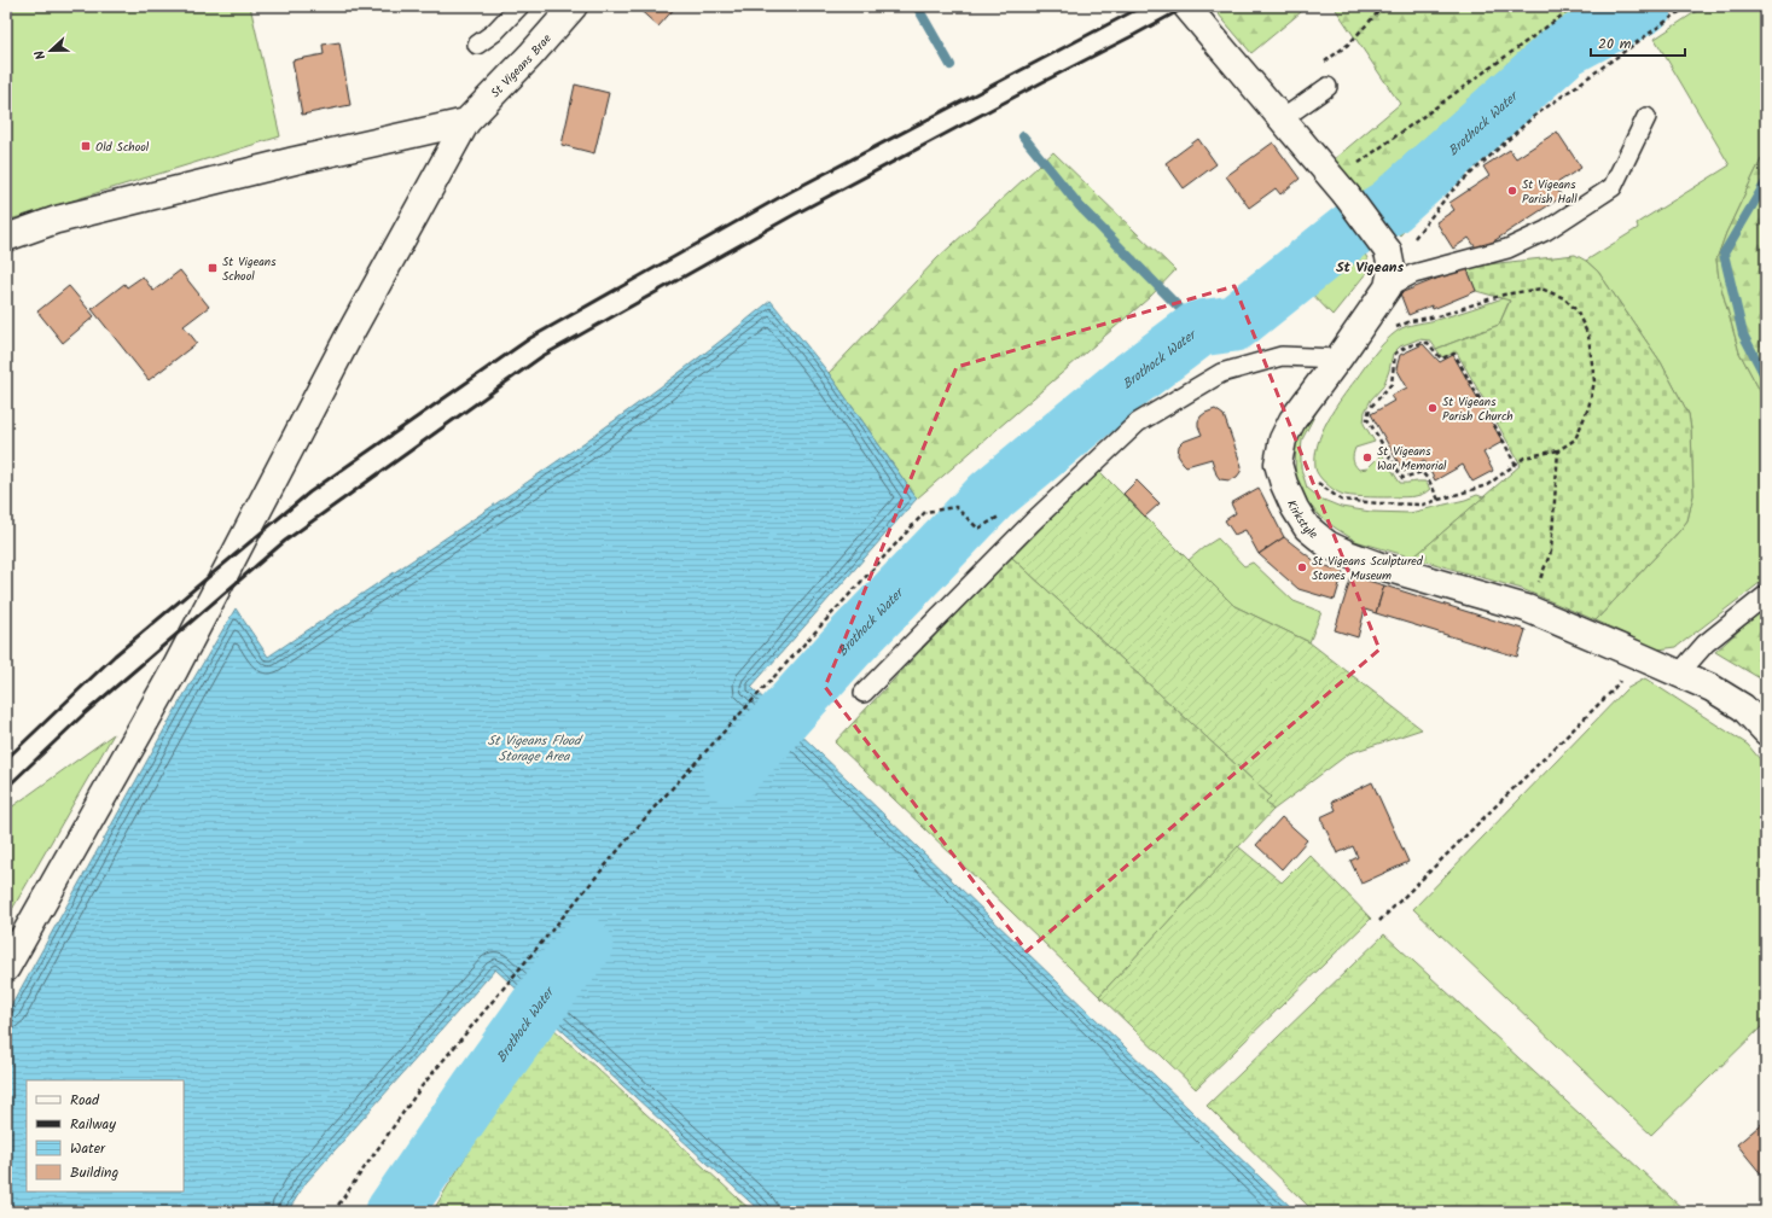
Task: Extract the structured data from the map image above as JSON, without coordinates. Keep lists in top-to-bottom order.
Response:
{
  "streets": {
    "street": ["St Vigeans Brae", "Kirkstyle"]
  },
  "districts": ["St Vigeans"],
  "water": ["Brothock Water", "St Vigeans Flood Storage Area"],
  "places": {
    "transit": ["Old School", "St Vigeans School"],
    "other": [
      "St Vigeans Parish Hall",
      "St Vigeans Parish Church",
      "St Vigeans War Memorial",
      "St Vigeans Sculptured Stones Museum"
    ]
  },
  "legend": [
    "Road",
    "Railway",
    "Water",
    "Building"
  ],
  "scale_bar": "20 m",
  "north": "left"
}
